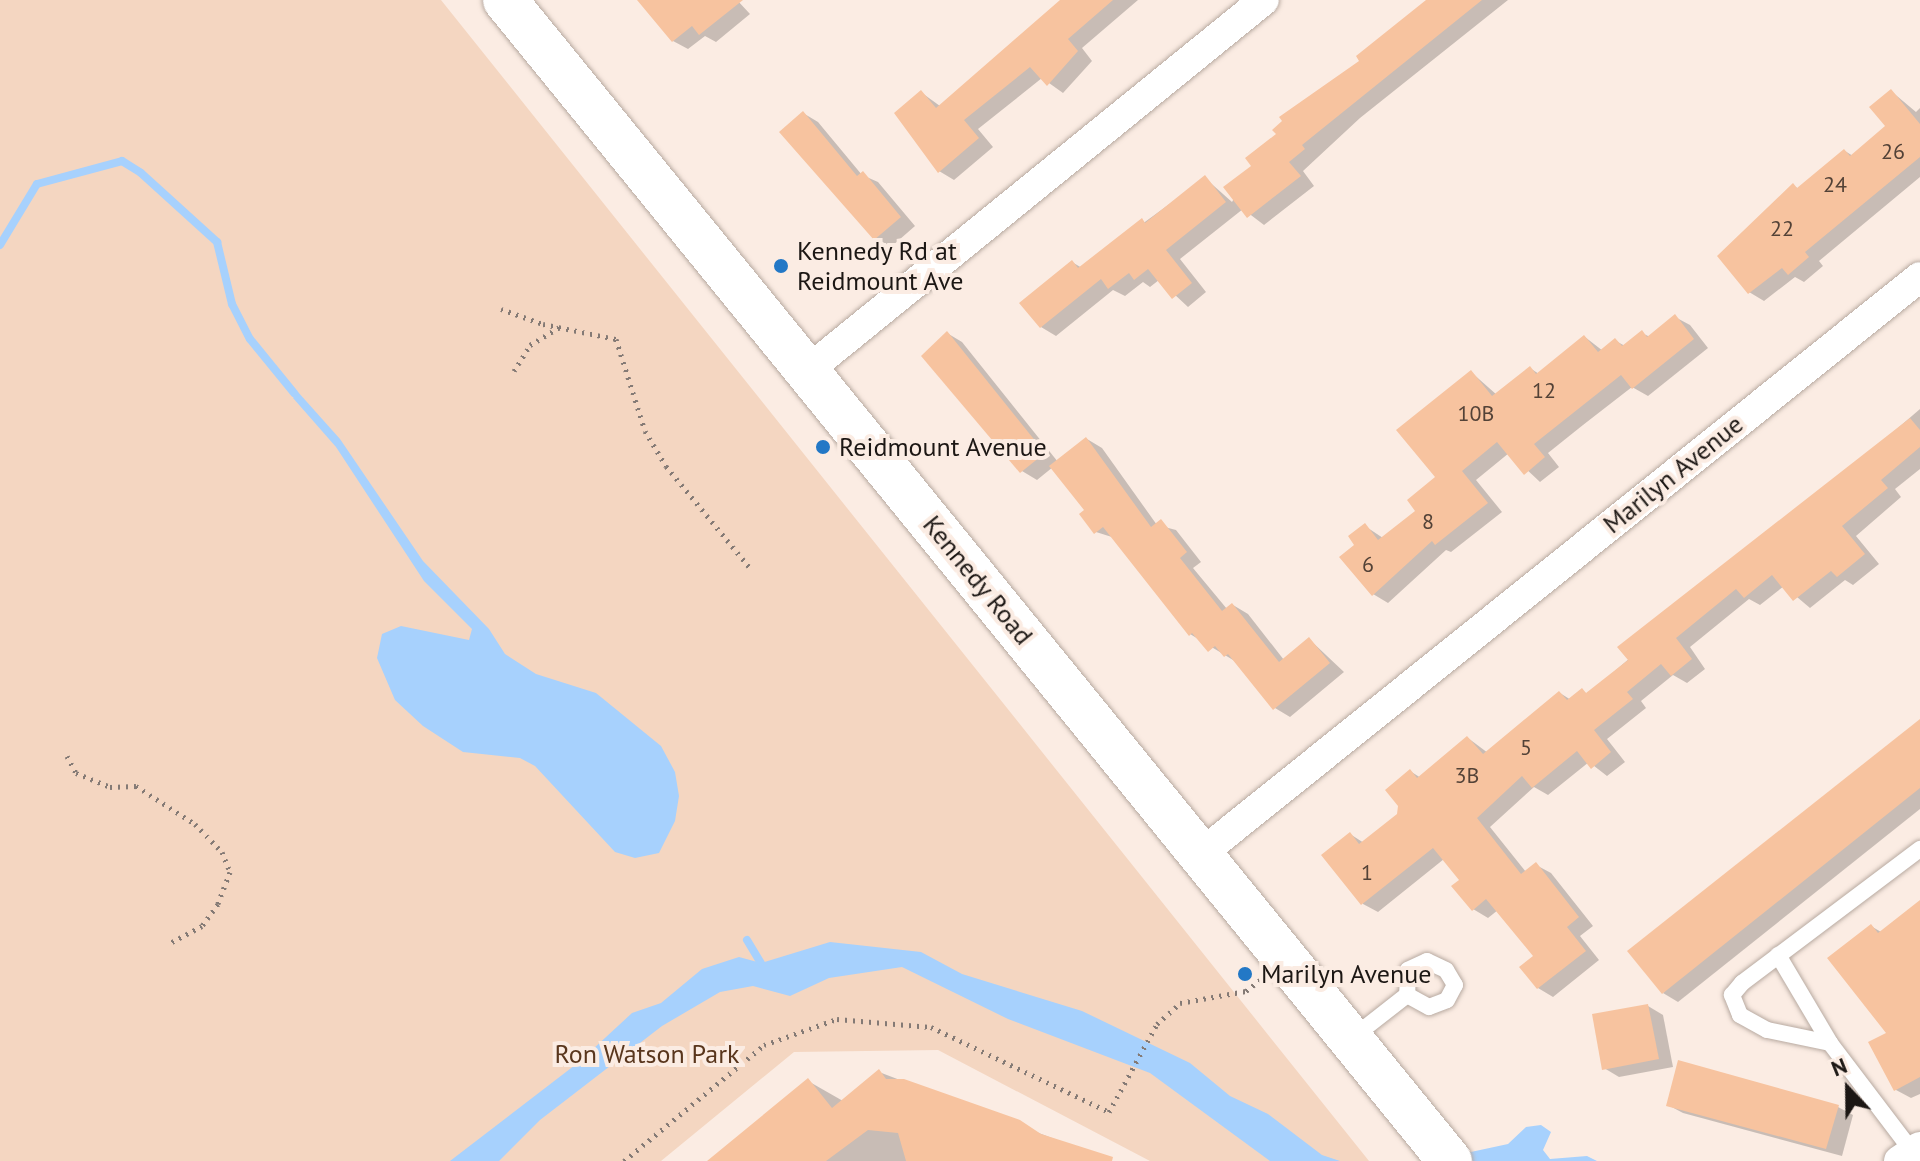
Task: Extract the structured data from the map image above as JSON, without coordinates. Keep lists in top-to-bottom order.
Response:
{
  "streets": {
    "main road": ["Kennedy Road"],
    "street": ["Marilyn Avenue"]
  },
  "crossings": [
    ["Marilyn Avenue", "Kennedy Road"]
  ],
  "parks": ["Ron Watson Park"],
  "places": ["Kennedy Rd at Reidmount Ave", "Reidmount Avenue", "Marilyn Avenue"],
  "house_numbers": [
    "26",
    "24",
    "22",
    "12",
    "10B",
    "8",
    "6",
    "5",
    "3B",
    "1"
  ],
  "north": "top"
}
